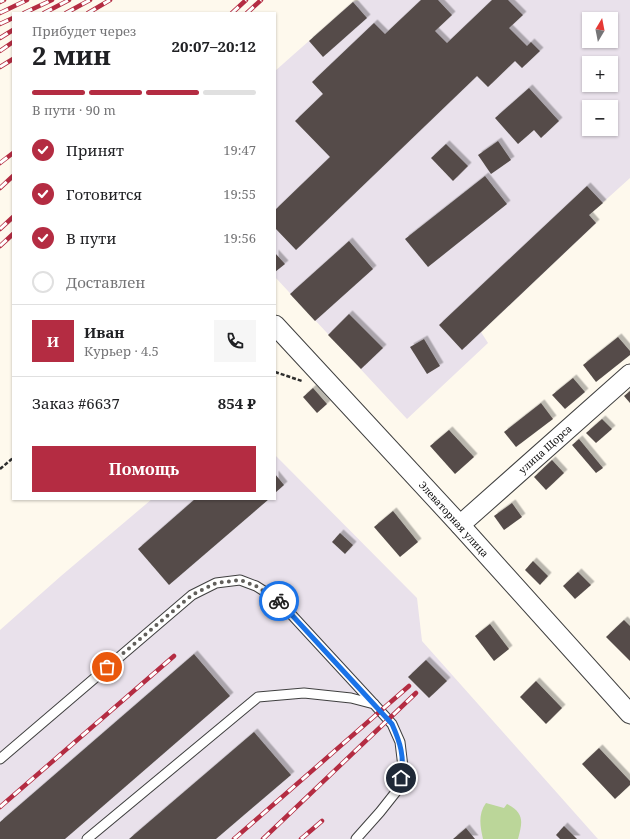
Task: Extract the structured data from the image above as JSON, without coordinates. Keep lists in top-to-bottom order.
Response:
{
  "streets": {
    "street": ["улица Щорса", "Элеваторная улица"]
  },
  "crossings": [
    ["улица Щорса", "Элеваторная улица"]
  ],
  "north": "top",
  "page": {
    "map_buttons": ["+", "−"],
    "heading": ["2 мин", "Прибудет через", "20:07–20:12"],
    "panel": [
      "Иван",
      "Курьер · 4.5",
      "Заказ #6637",
      "854 ₽"
    ],
    "bar": "В пути · 90 m",
    "list": [
      ["Принят", "19:47"],
      ["Готовится", "19:55"],
      ["В пути", "19:56"],
      "Доставлен"
    ],
    "round": "И",
    "buttons": "Помощь"
  }
}
